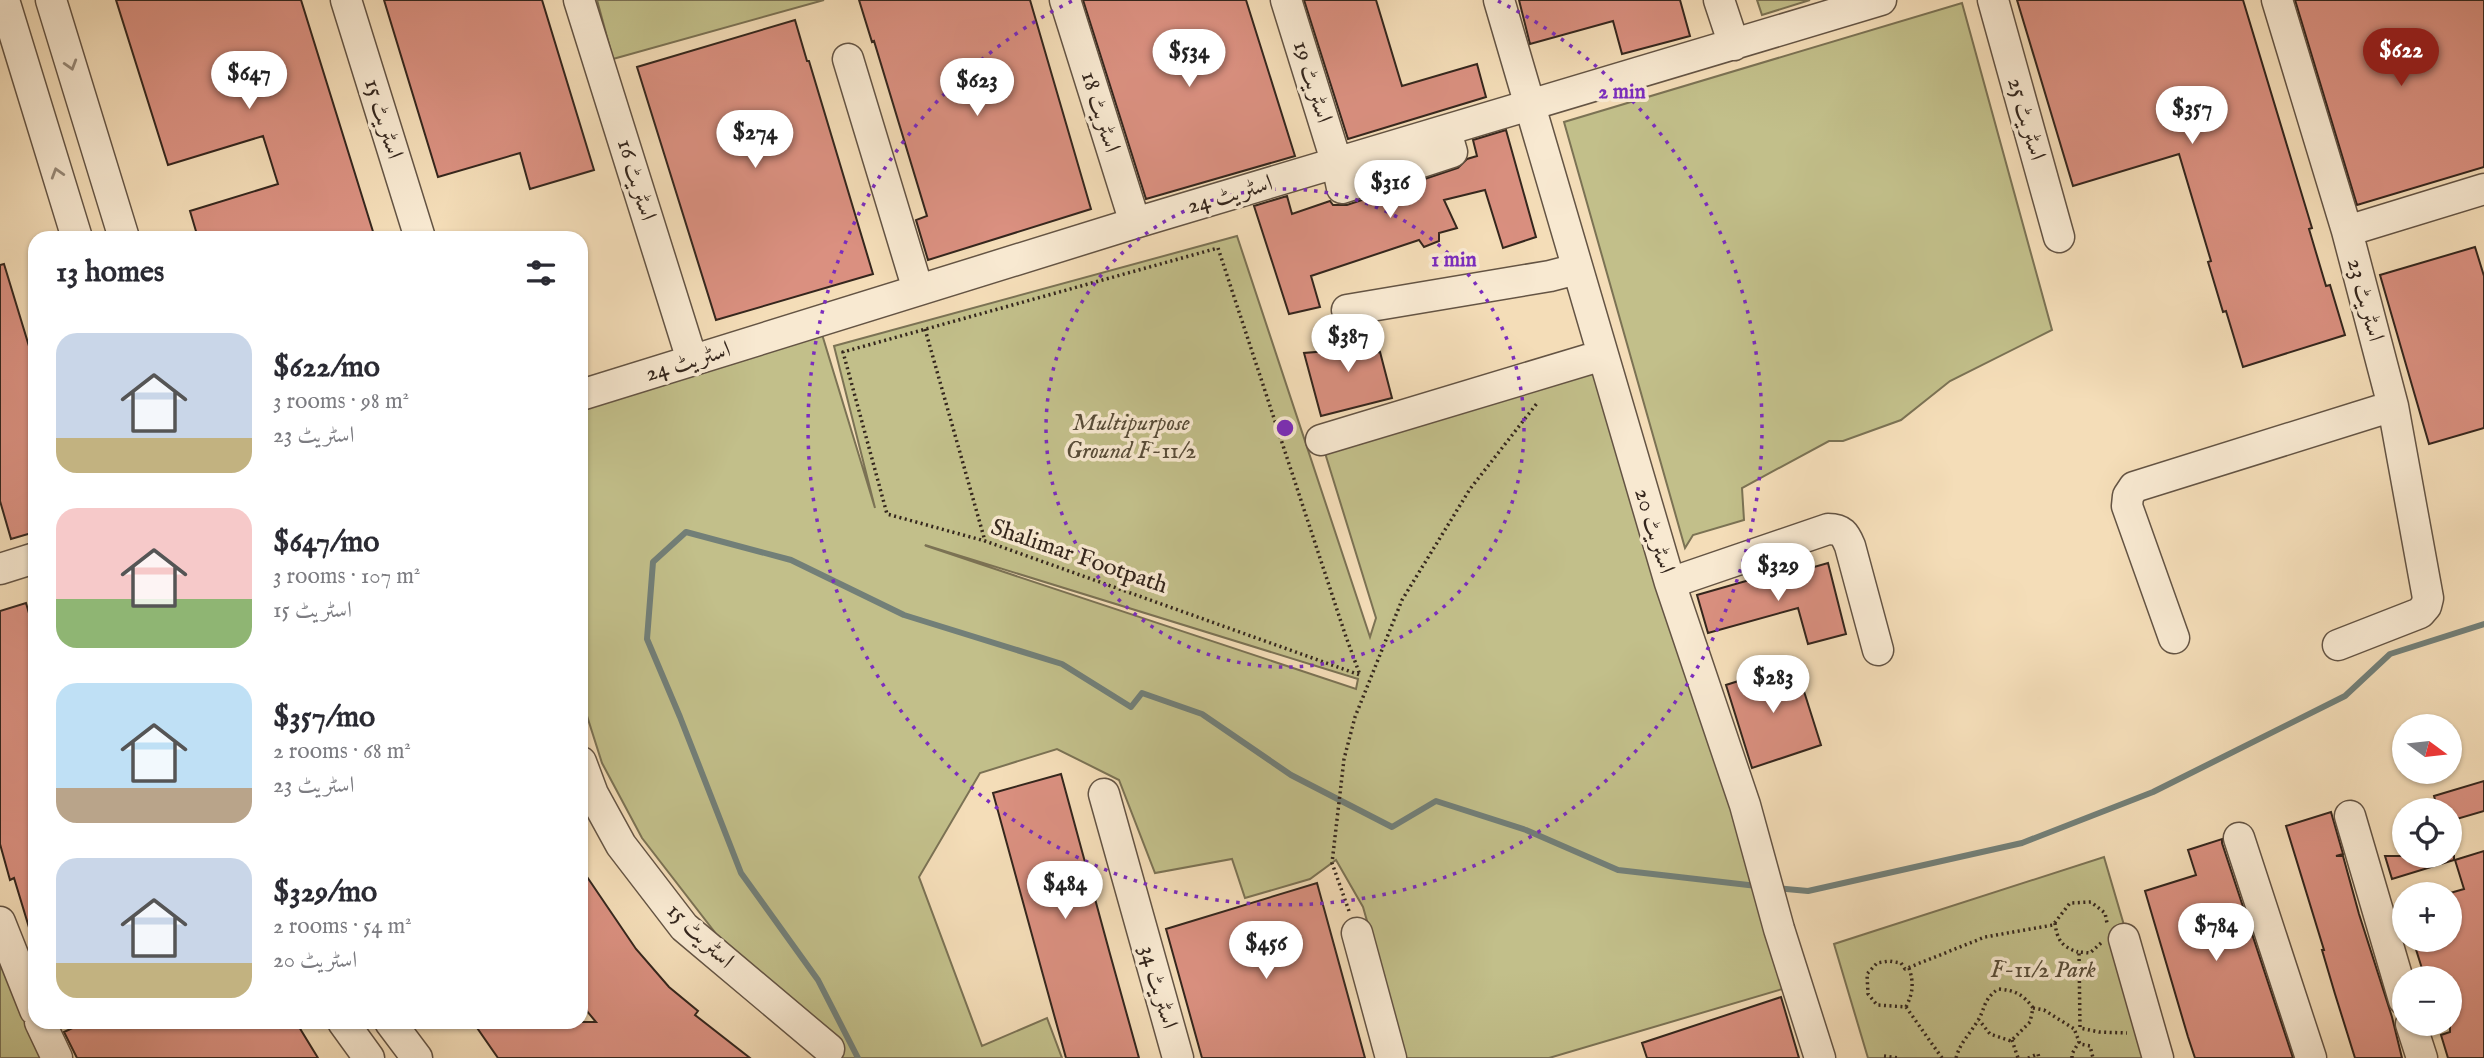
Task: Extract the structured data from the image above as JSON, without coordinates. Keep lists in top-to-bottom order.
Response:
{
  "streets": {
    "street": [
      "اسٹریٹ 19",
      "اسٹریٹ 18",
      "اسٹریٹ 15",
      "اسٹریٹ 25",
      "اسٹریٹ 16",
      "اسٹریٹ 24",
      "اسٹریٹ 23",
      "اسٹریٹ 20",
      "اسٹریٹ 34"
    ],
    "path": ["Shalimar Footpath"]
  },
  "crossings": [
    ["اسٹریٹ 19", "اسٹریٹ 24"],
    ["اسٹریٹ 18", "اسٹریٹ 24"],
    ["اسٹریٹ 16", "اسٹریٹ 24"],
    ["اسٹریٹ 24", "اسٹریٹ 20"]
  ],
  "parks": ["Multipurpose Ground F-11/2", "F-11/2 Park"],
  "north": "right",
  "page": {
    "price": [
      "$622",
      "$534",
      "$647",
      "$623",
      "$357",
      "$274",
      "$316",
      "$387",
      "$329",
      "$283",
      "$484",
      "$784",
      "$456"
    ],
    "heading": "13 homes",
    "list": [
      {
        "name": "$622/mo",
        "note": "3 rooms · 98 m² · اسٹریٹ 23"
      },
      {
        "name": "$647/mo",
        "note": "3 rooms · 107 m² · اسٹریٹ 15"
      },
      {
        "name": "$357/mo",
        "note": "2 rooms · 68 m² · اسٹریٹ 23"
      },
      {
        "name": "$329/mo",
        "note": "2 rooms · 54 m² · اسٹریٹ 20"
      }
    ],
    "map_buttons": ["+", "−"]
  },
  "rings": ["2 min", "1 min"]
}
